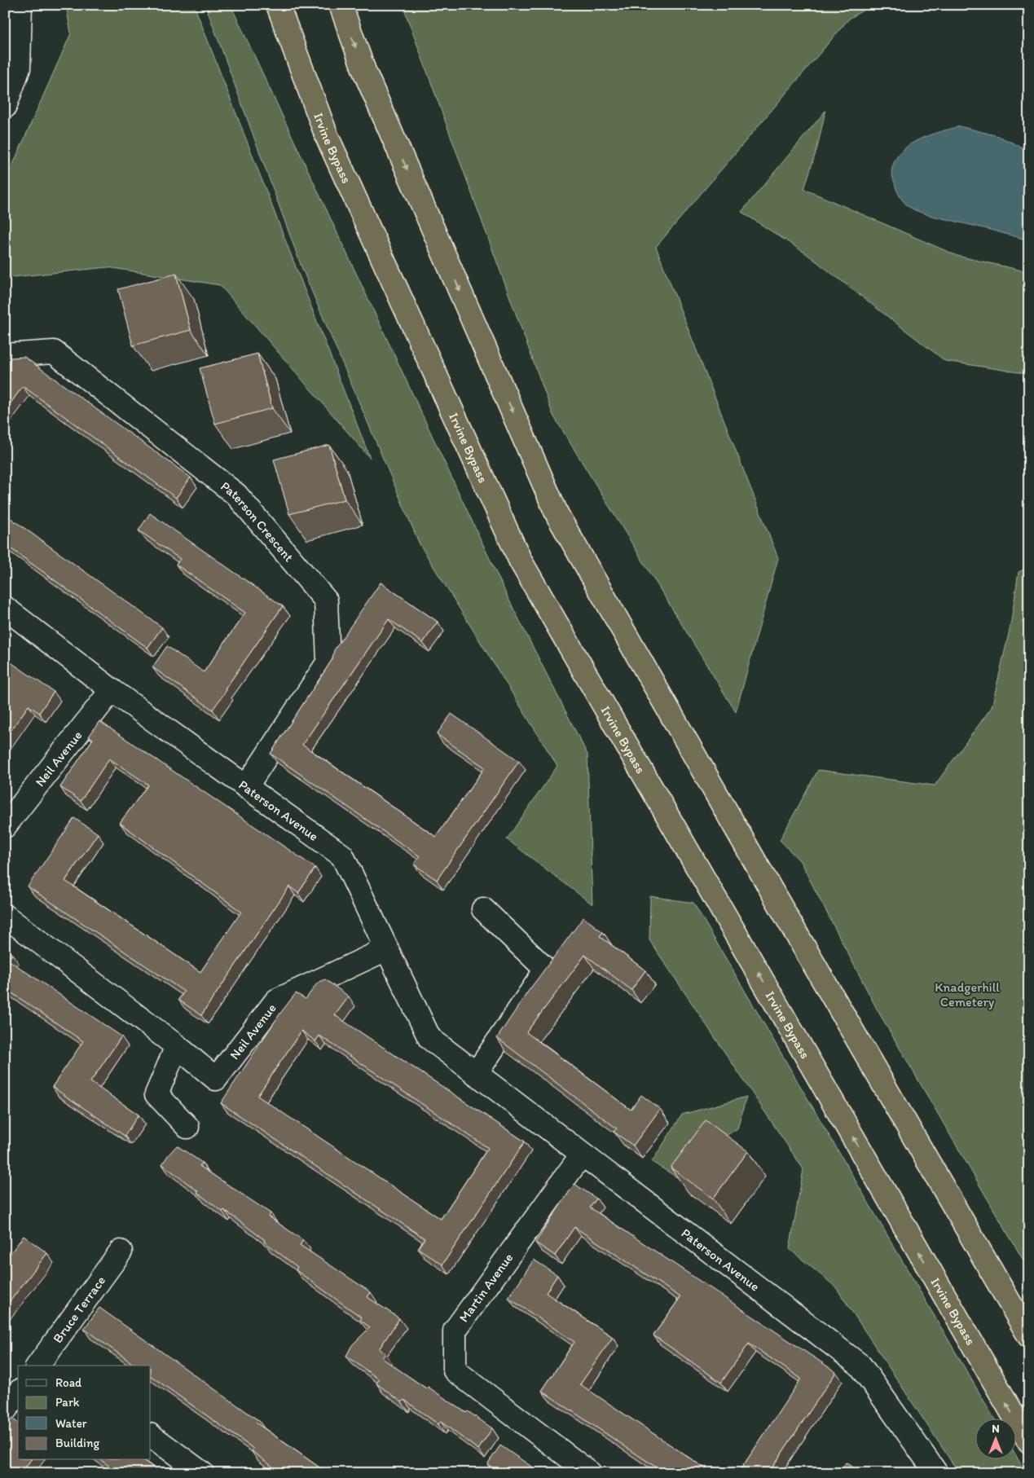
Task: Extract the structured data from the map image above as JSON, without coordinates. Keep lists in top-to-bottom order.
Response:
{
  "streets": {
    "highway": ["Irvine Bypass"],
    "street": [
      "Paterson Crescent",
      "Neil Avenue",
      "Paterson Avenue",
      "Martin Avenue",
      "Bruce Terrace"
    ]
  },
  "crossings": [
    ["Paterson Crescent", "Paterson Avenue"],
    ["Neil Avenue", "Paterson Avenue"],
    ["Paterson Avenue", "Martin Avenue"]
  ],
  "parks": ["Knadgerhill Cemetery"],
  "legend": [
    "Road",
    "Park",
    "Water",
    "Building"
  ],
  "north": "top"
}
